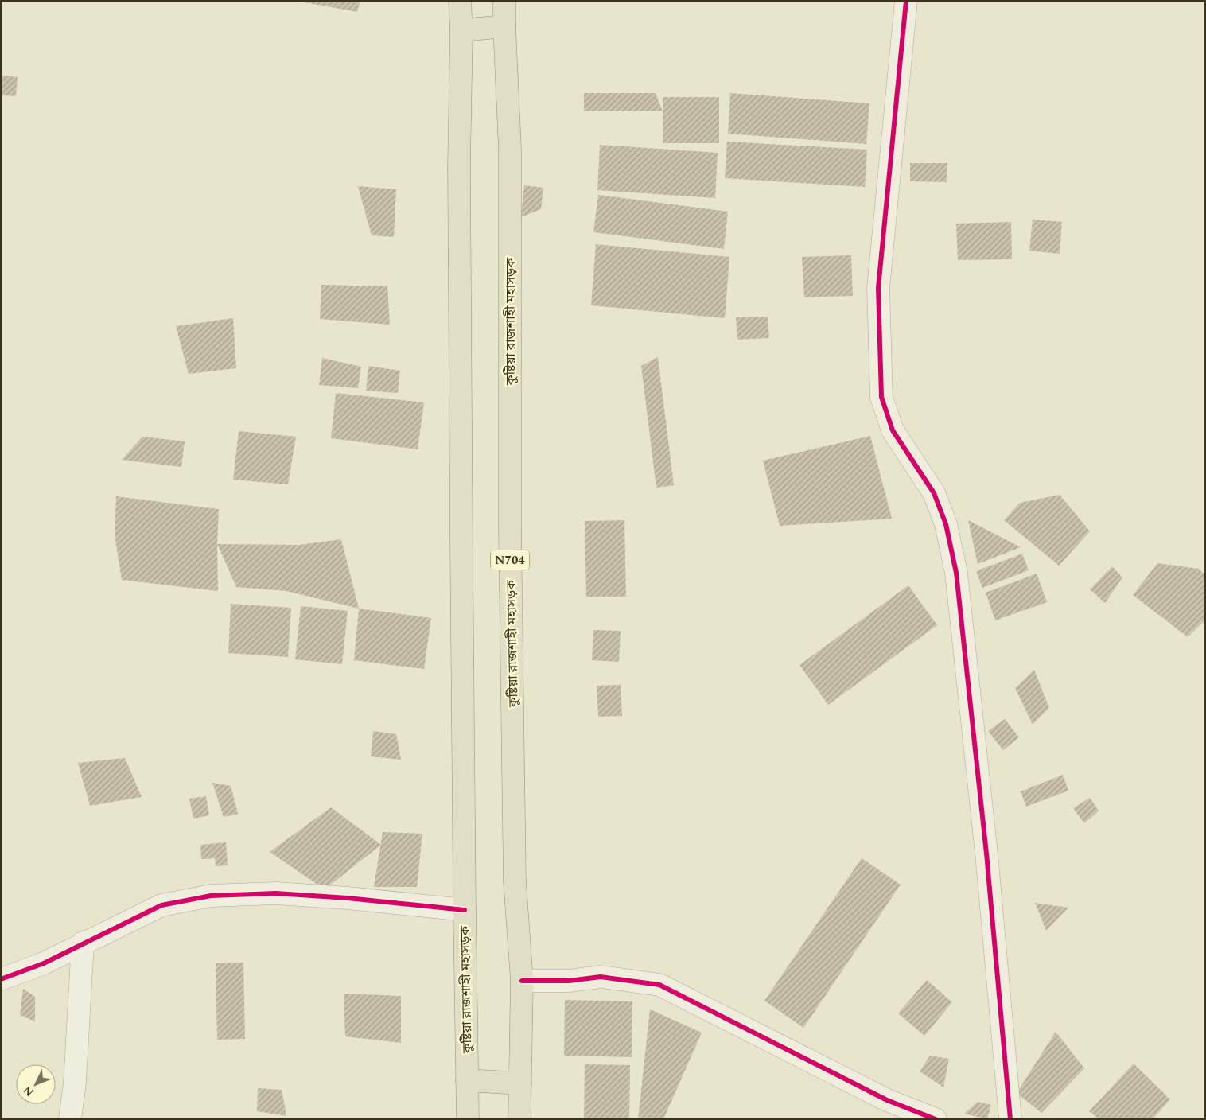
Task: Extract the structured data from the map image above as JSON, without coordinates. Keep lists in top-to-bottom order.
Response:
{
  "streets": {
    "highway": ["কুষ্টিয়া রাজশাহী মহাসড়ক", "N704"]
  },
  "north": "bottom left"
}
